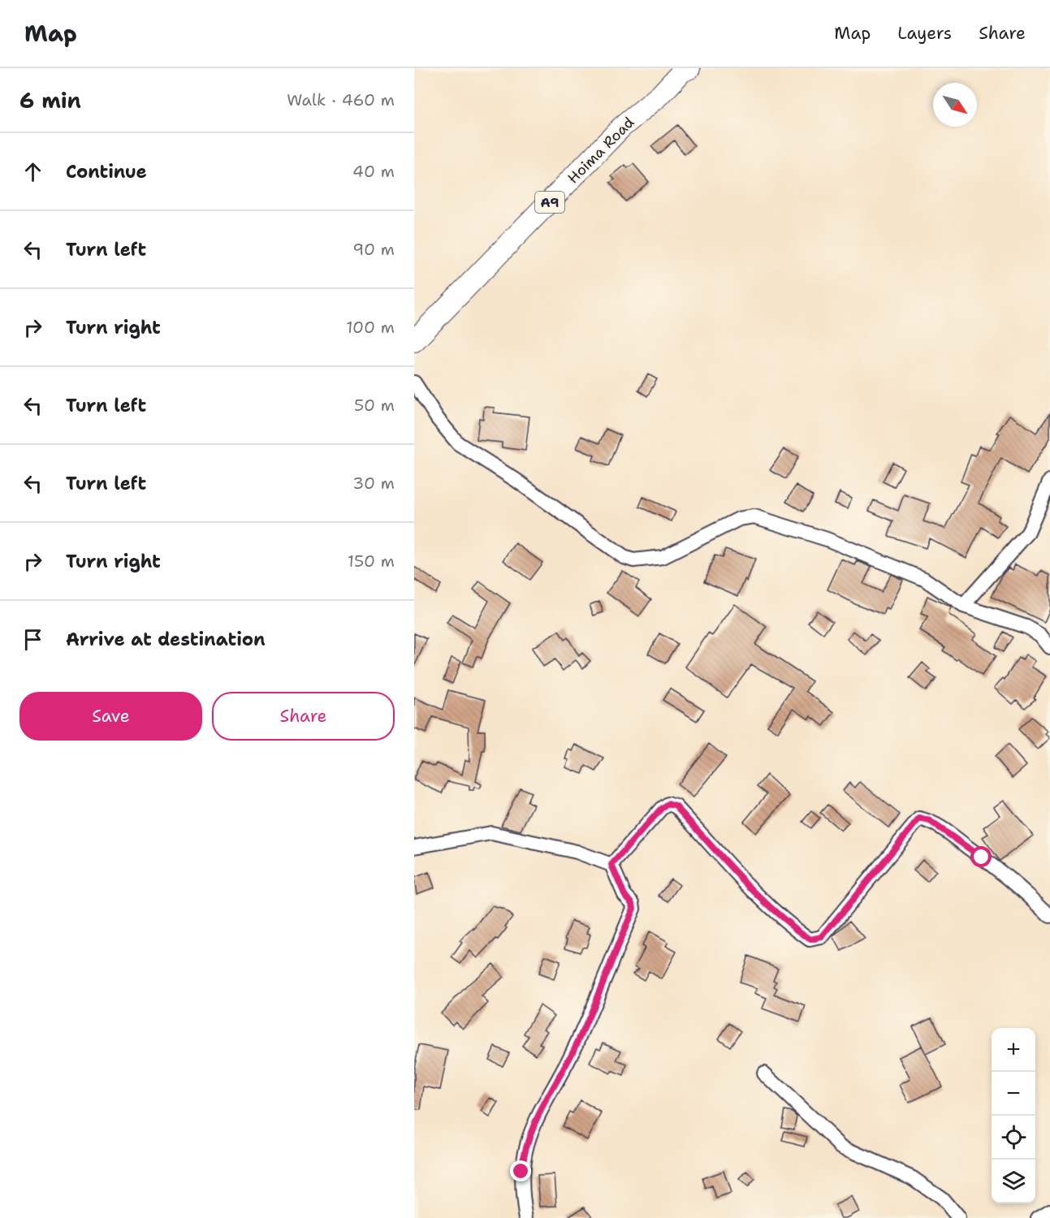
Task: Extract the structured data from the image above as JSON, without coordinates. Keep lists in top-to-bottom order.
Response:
{
  "streets": {
    "main road": ["Hoima Road", "A9"]
  },
  "north": "bottom right",
  "page": {
    "header": "Map",
    "nav": ["Map", "Layers", "Share"],
    "heading": ["6 min", "Walk · 460 m"],
    "list": [
      ["Continue", "40 m"],
      ["Turn left", "90 m"],
      ["Turn right", "100 m"],
      ["Turn left", "50 m"],
      ["Turn left", "30 m"],
      ["Turn right", "150 m"],
      "Arrive at destination"
    ],
    "buttons": ["Save", "Share"],
    "map_buttons": ["+", "−"]
  }
}
